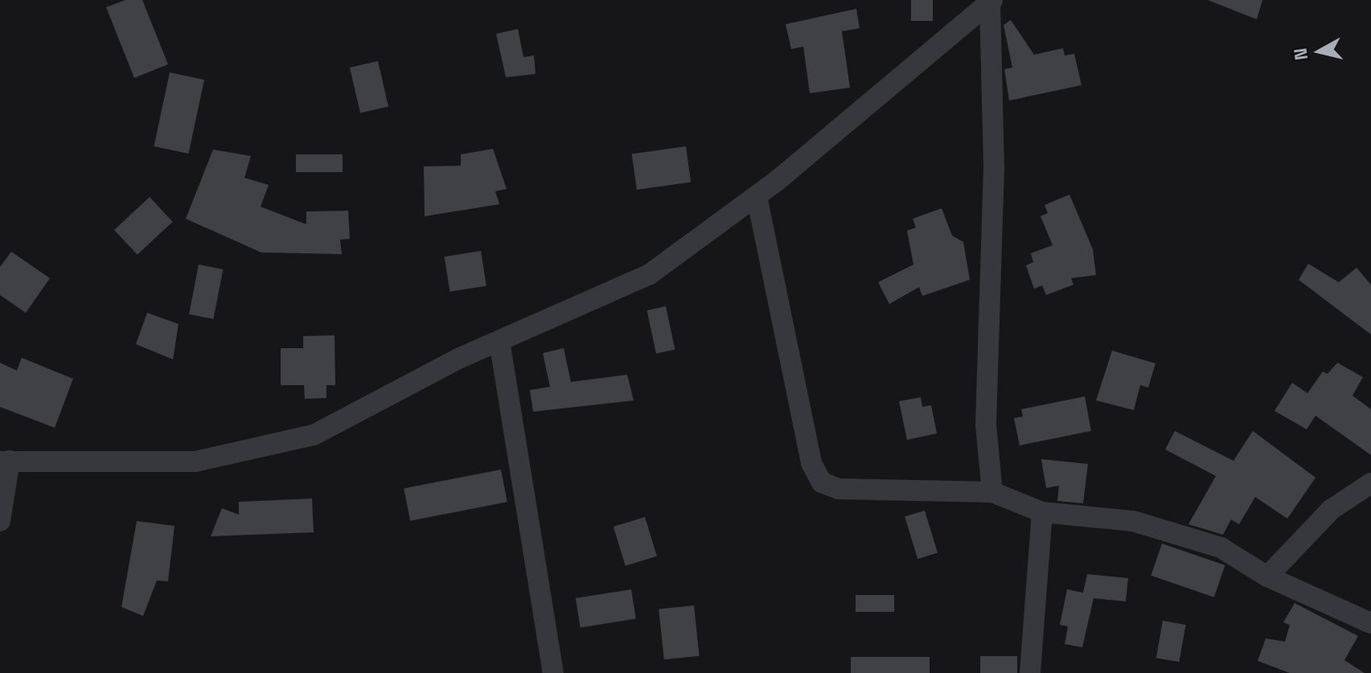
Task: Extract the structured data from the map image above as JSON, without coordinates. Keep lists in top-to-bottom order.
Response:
{
  "north": "left"
}
